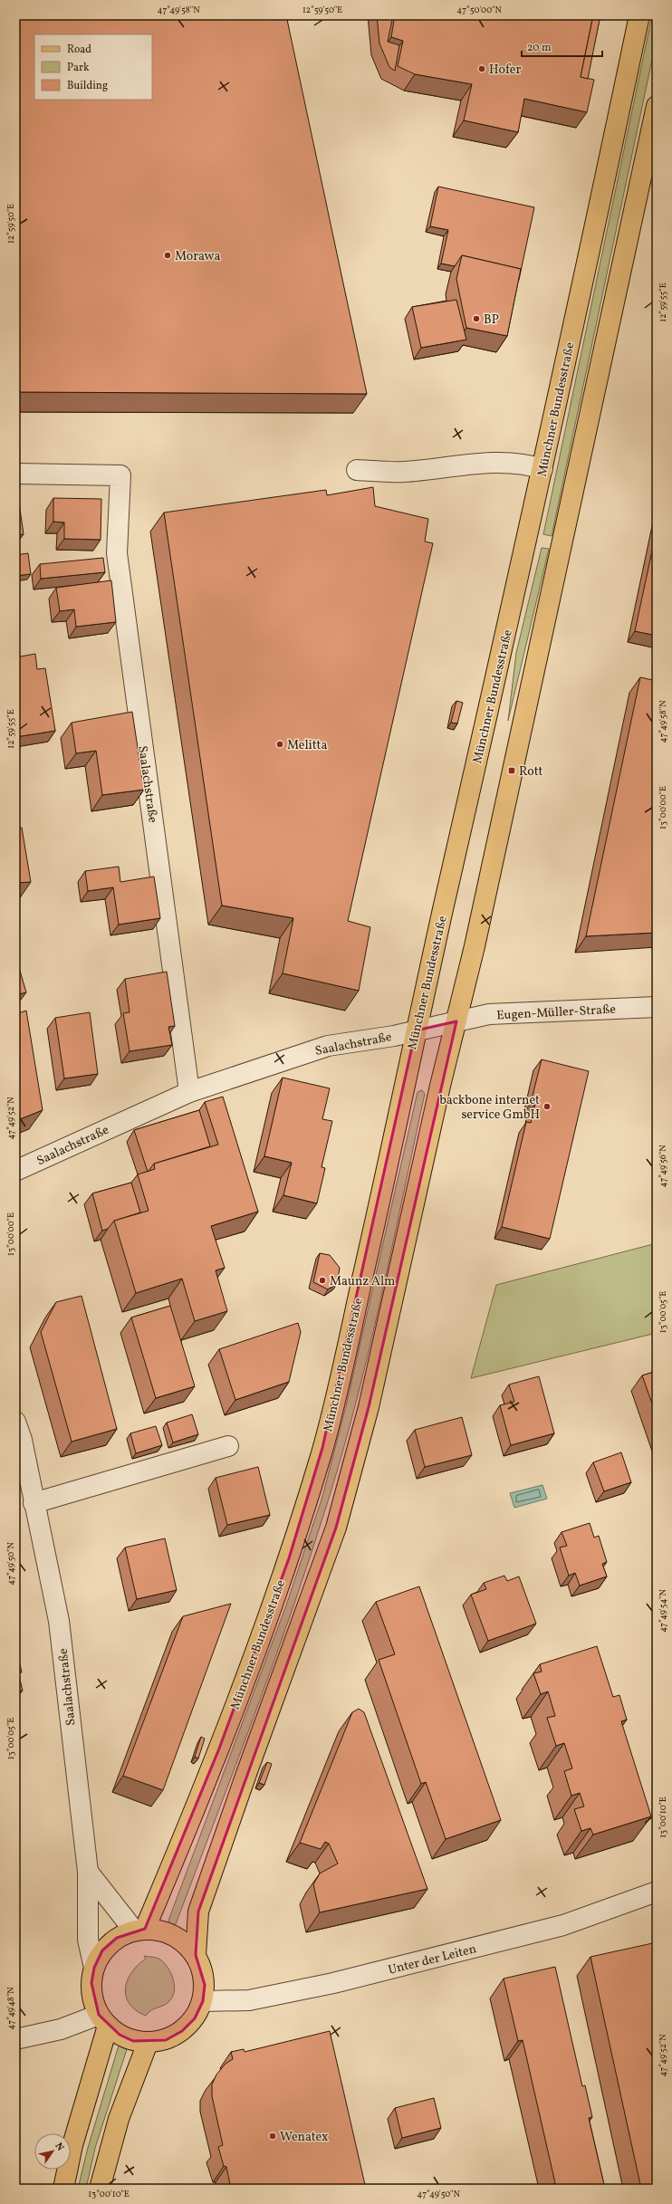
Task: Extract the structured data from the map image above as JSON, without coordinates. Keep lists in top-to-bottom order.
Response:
{
  "streets": {
    "main road": ["Münchner Bundesstraße"],
    "street": ["Saalachstraße", "Eugen-Müller-Straße", "Unter der Leiten"]
  },
  "crossings": [
    ["Münchner Bundesstraße", "Saalachstraße"],
    ["Münchner Bundesstraße", "Unter der Leiten"],
    ["Saalachstraße", "Eugen-Müller-Straße"],
    ["Saalachstraße", "Unter der Leiten"]
  ],
  "places": {
    "other": [
      "Hofer",
      "Morawa",
      "BP",
      "Melitta",
      "backbone internet service GmbH",
      "Maunz Alm",
      "Wenatex"
    ],
    "transit": ["Rott"]
  },
  "legend": ["Road", "Park", "Building"],
  "scale_bar": "20 m",
  "north": "top right",
  "coordinates": [
    "47°49'58\"N",
    "12°59'50\"E",
    "47°50'00\"N",
    "12°59'55\"E",
    "13°00'00\"E",
    "47°49'52\"N",
    "47°49'56\"N",
    "13°00'05\"E",
    "47°49'50\"N",
    "47°49'54\"N",
    "13°00'10\"E",
    "47°49'48\"N"
  ]
}
